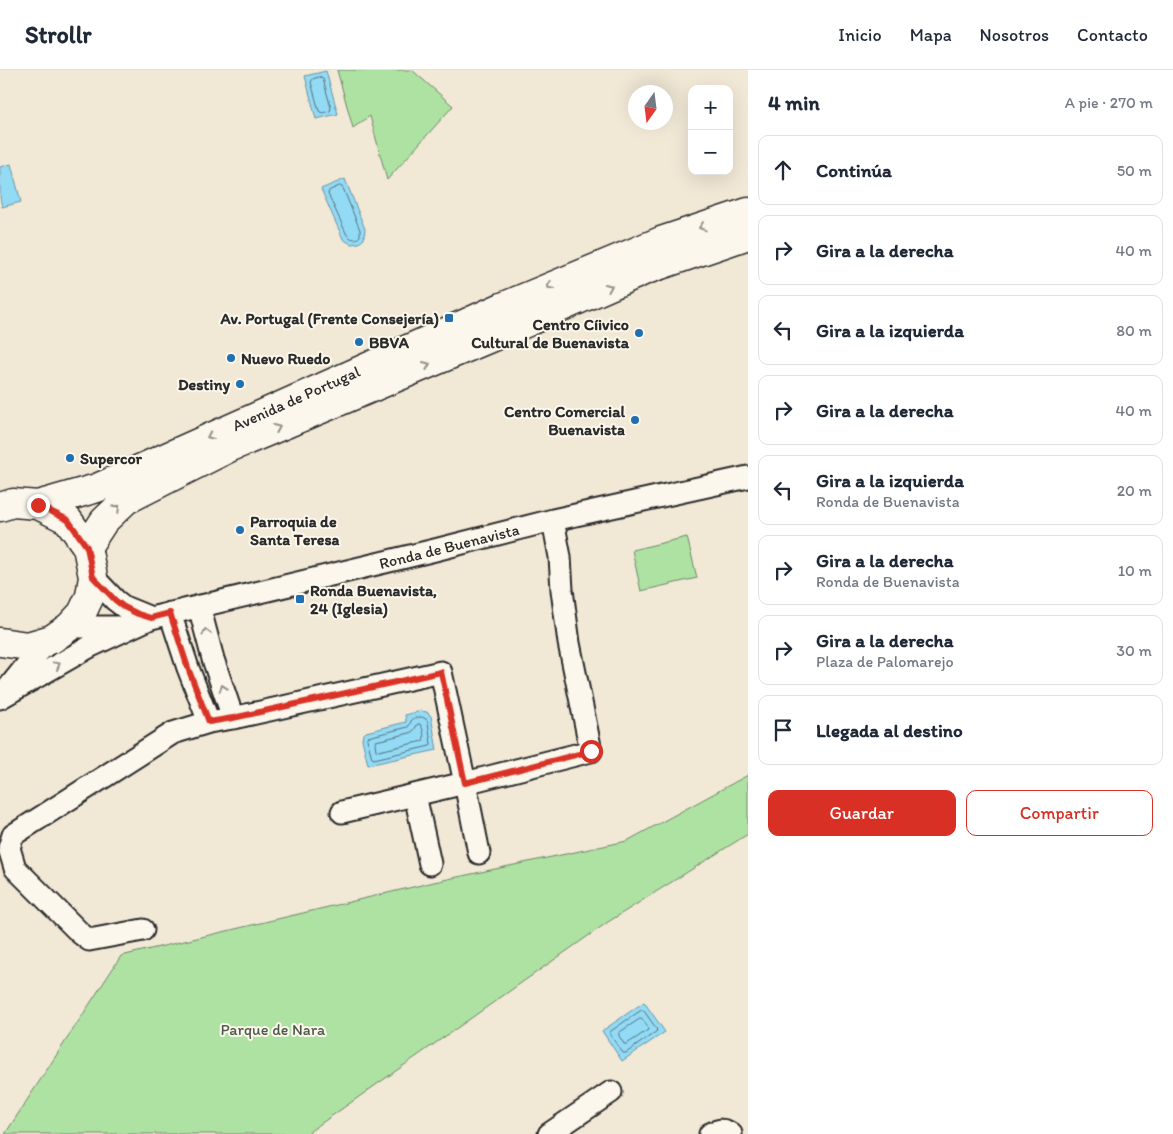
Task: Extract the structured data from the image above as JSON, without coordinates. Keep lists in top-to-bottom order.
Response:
{
  "streets": {
    "main road": ["Avenida de Portugal"],
    "street": ["Ronda de Buenavista"]
  },
  "parks": ["Parque de Nara"],
  "places": {
    "transit": ["Av. Portugal (Frente Consejería)", "Ronda Buenavista, 24 (Iglesia)"],
    "other": [
      "Centro Cíivico Cultural de Buenavista",
      "BBVA",
      "Nuevo Ruedo",
      "Destiny",
      "Centro Comercial Buenavista",
      "Supercor",
      "Parroquia de Santa Teresa"
    ]
  },
  "north": "bottom",
  "page": {
    "header": "Strollr",
    "nav": [
      "Inicio",
      "Mapa",
      "Nosotros",
      "Contacto"
    ],
    "heading": ["4 min", "A pie · 270 m"],
    "map_buttons": ["+", "−"],
    "list": [
      ["Continúa", "50 m"],
      ["Gira a la derecha", "40 m"],
      ["Gira a la izquierda", "80 m"],
      ["Gira a la derecha", "40 m"],
      ["Gira a la izquierda", "Ronda de Buenavista", "20 m"],
      ["Gira a la derecha", "Ronda de Buenavista", "10 m"],
      ["Gira a la derecha", "Plaza de Palomarejo", "30 m"],
      "Llegada al destino"
    ],
    "buttons": ["Guardar", "Compartir"]
  }
}
